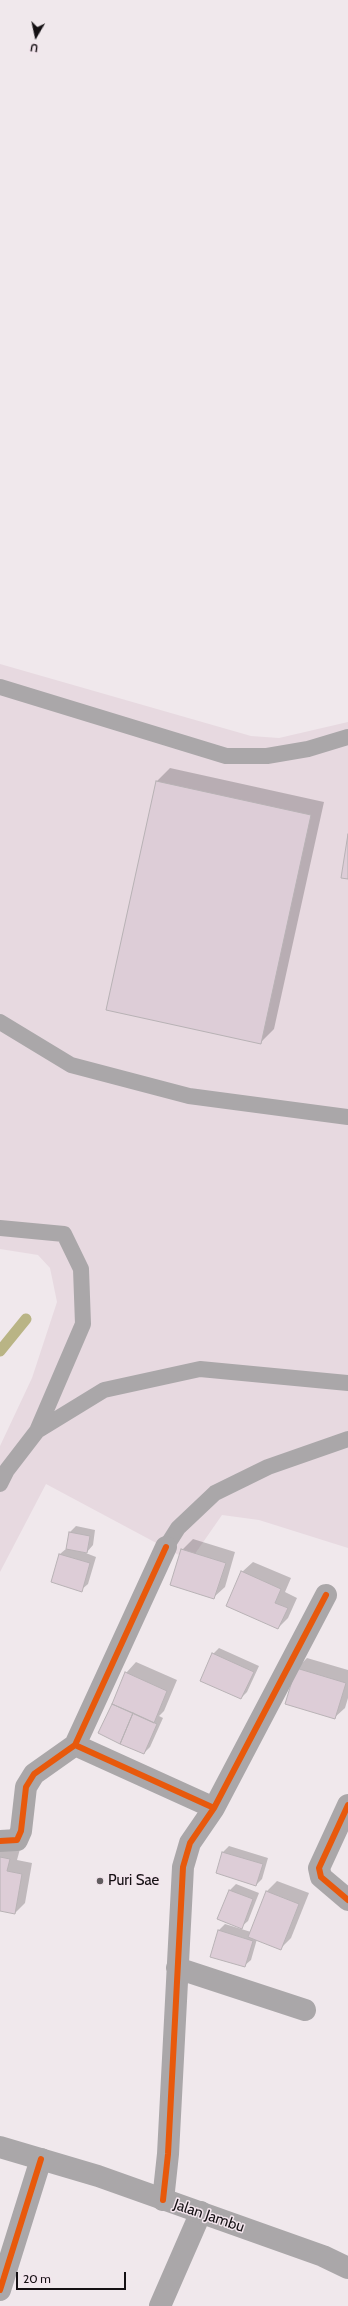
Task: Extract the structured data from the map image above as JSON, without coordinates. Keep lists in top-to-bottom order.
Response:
{
  "streets": {
    "street": ["Jalan Jambu"]
  },
  "places": ["Puri Sae"],
  "scale_bar": "20 m",
  "north": "bottom"
}
